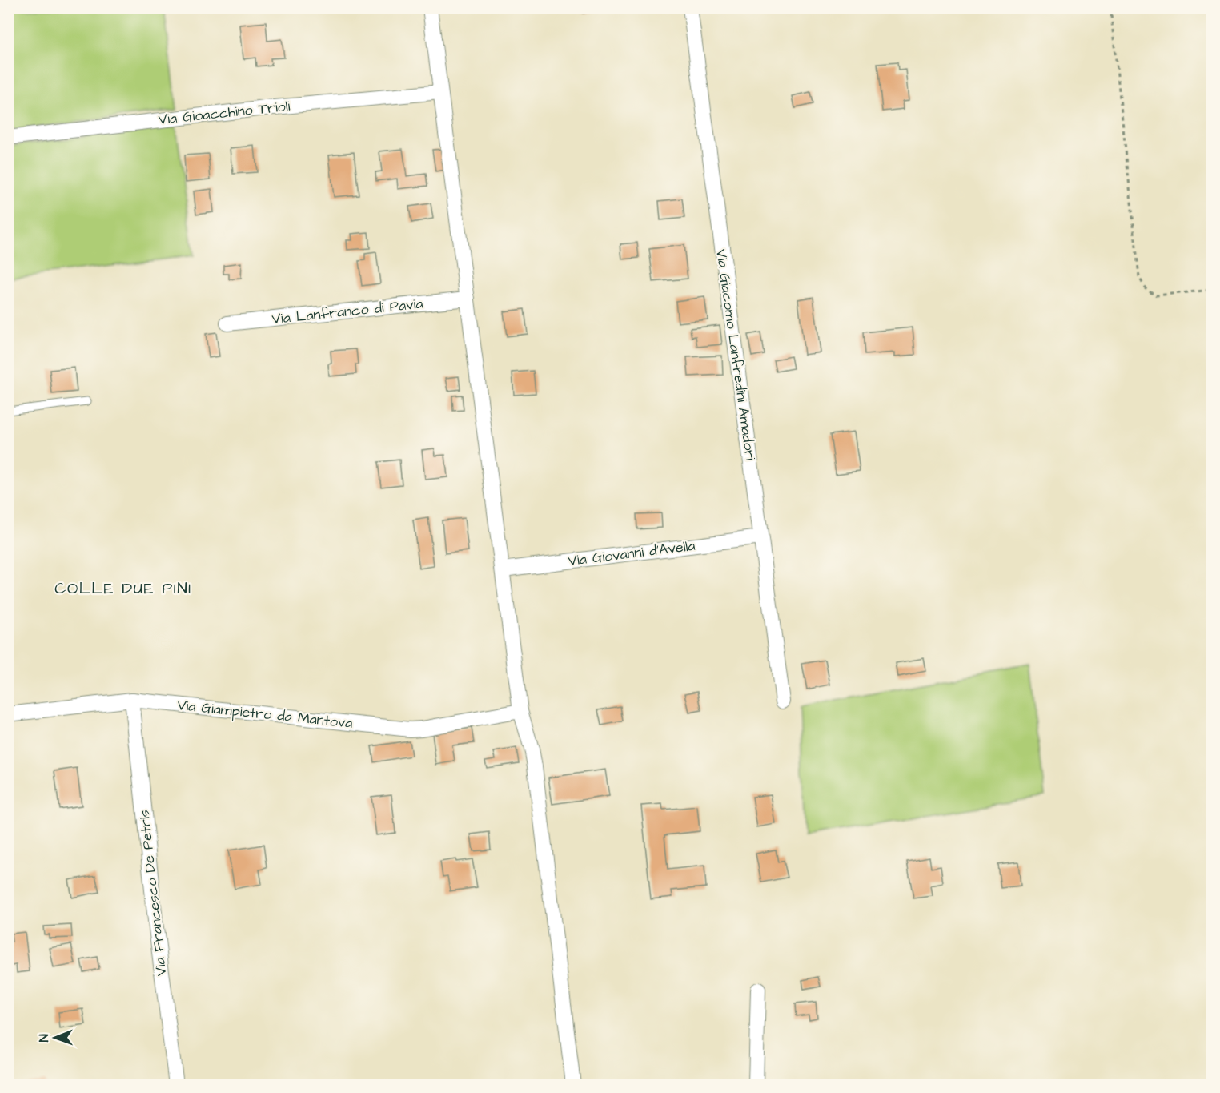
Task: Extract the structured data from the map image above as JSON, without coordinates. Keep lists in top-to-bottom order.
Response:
{
  "streets": {
    "street": [
      "Via Gioacchino Trioli",
      "Via Lanfranco di Pavia",
      "Via Giacomo Lanfredini Amadori",
      "Via Giovanni d'Avella",
      "Via Giampietro da Mantova",
      "Via Francesco De Petris"
    ]
  },
  "crossings": [
    ["Via Giacomo Lanfredini Amadori", "Via Giovanni d'Avella"],
    ["Via Giampietro da Mantova", "Via Francesco De Petris"]
  ],
  "districts": ["COLLE DUE PINI"],
  "north": "left"
}
